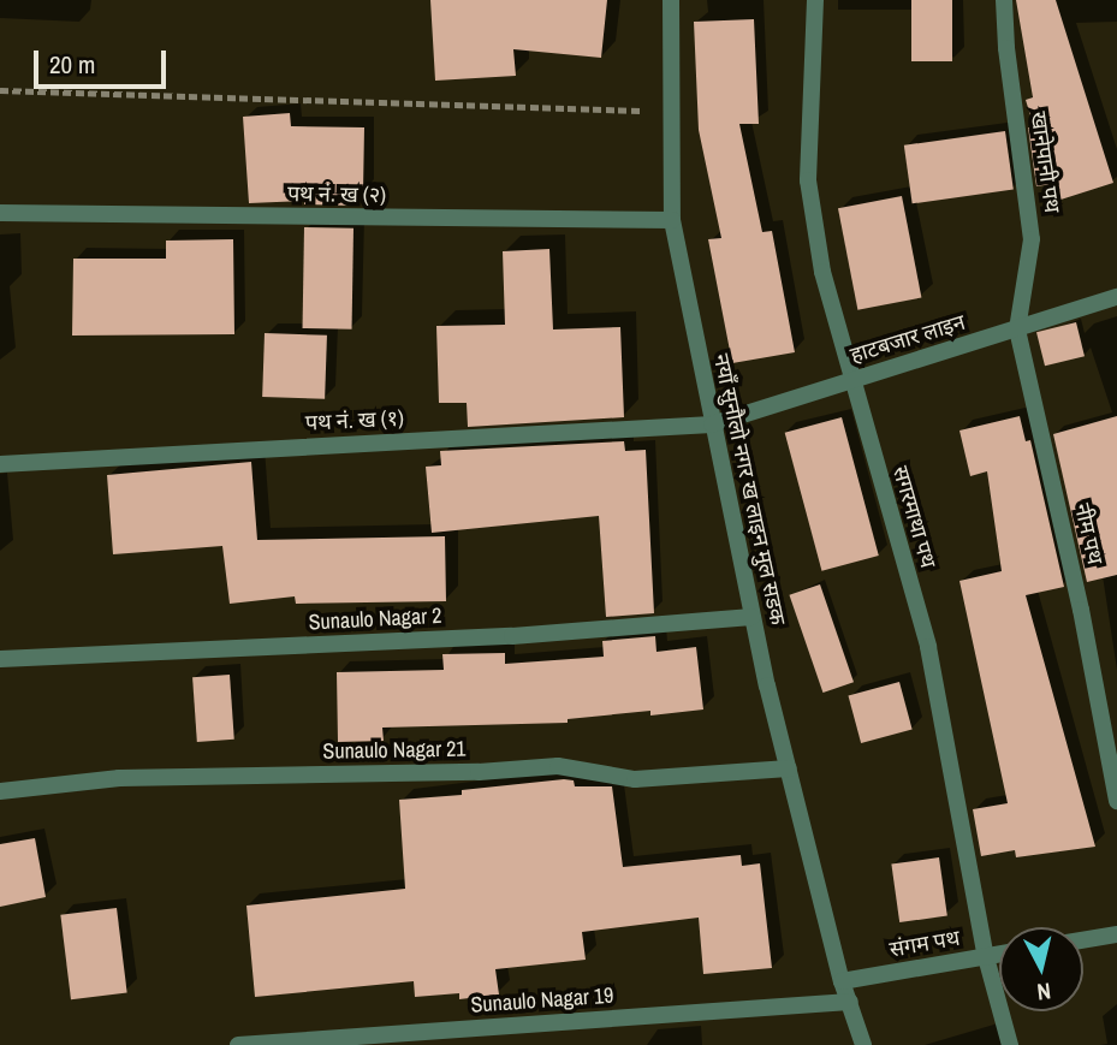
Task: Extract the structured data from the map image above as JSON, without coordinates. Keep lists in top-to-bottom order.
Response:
{
  "streets": {
    "street": [
      "खानेपानी पथ",
      "पथ नं. ख (२)",
      "हाटबजार लाइन",
      "पथ नं. ख (१)",
      "नयाँ सुनौलो नगर ख लाइन मुल सडक",
      "सगरमाथा पथ",
      "नीम पथ",
      "Sunaulo Nagar 2",
      "Sunaulo Nagar 21",
      "संगम पथ",
      "Sunaulo Nagar 19"
    ]
  },
  "crossings": [
    ["खानेपानी पथ", "हाटबजार लाइन"],
    ["खानेपानी पथ", "नीम पथ"],
    ["पथ नं. ख (२)", "नयाँ सुनौलो नगर ख लाइन मुल सडक"],
    ["हाटबजार लाइन", "पथ नं. ख (१)"],
    ["हाटबजार लाइन", "नयाँ सुनौलो नगर ख लाइन मुल सडक"],
    ["हाटबजार लाइन", "सगरमाथा पथ"],
    ["हाटबजार लाइन", "नीम पथ"],
    ["पथ नं. ख (१)", "नयाँ सुनौलो नगर ख लाइन मुल सडक"],
    ["नयाँ सुनौलो नगर ख लाइन मुल सडक", "Sunaulo Nagar 2"],
    ["नयाँ सुनौलो नगर ख लाइन मुल सडक", "Sunaulo Nagar 21"],
    ["नयाँ सुनौलो नगर ख लाइन मुल सडक", "संगम पथ"],
    ["नयाँ सुनौलो नगर ख लाइन मुल सडक", "Sunaulo Nagar 19"],
    ["सगरमाथा पथ", "संगम पथ"]
  ],
  "scale_bar": "20 m",
  "north": "bottom"
}
